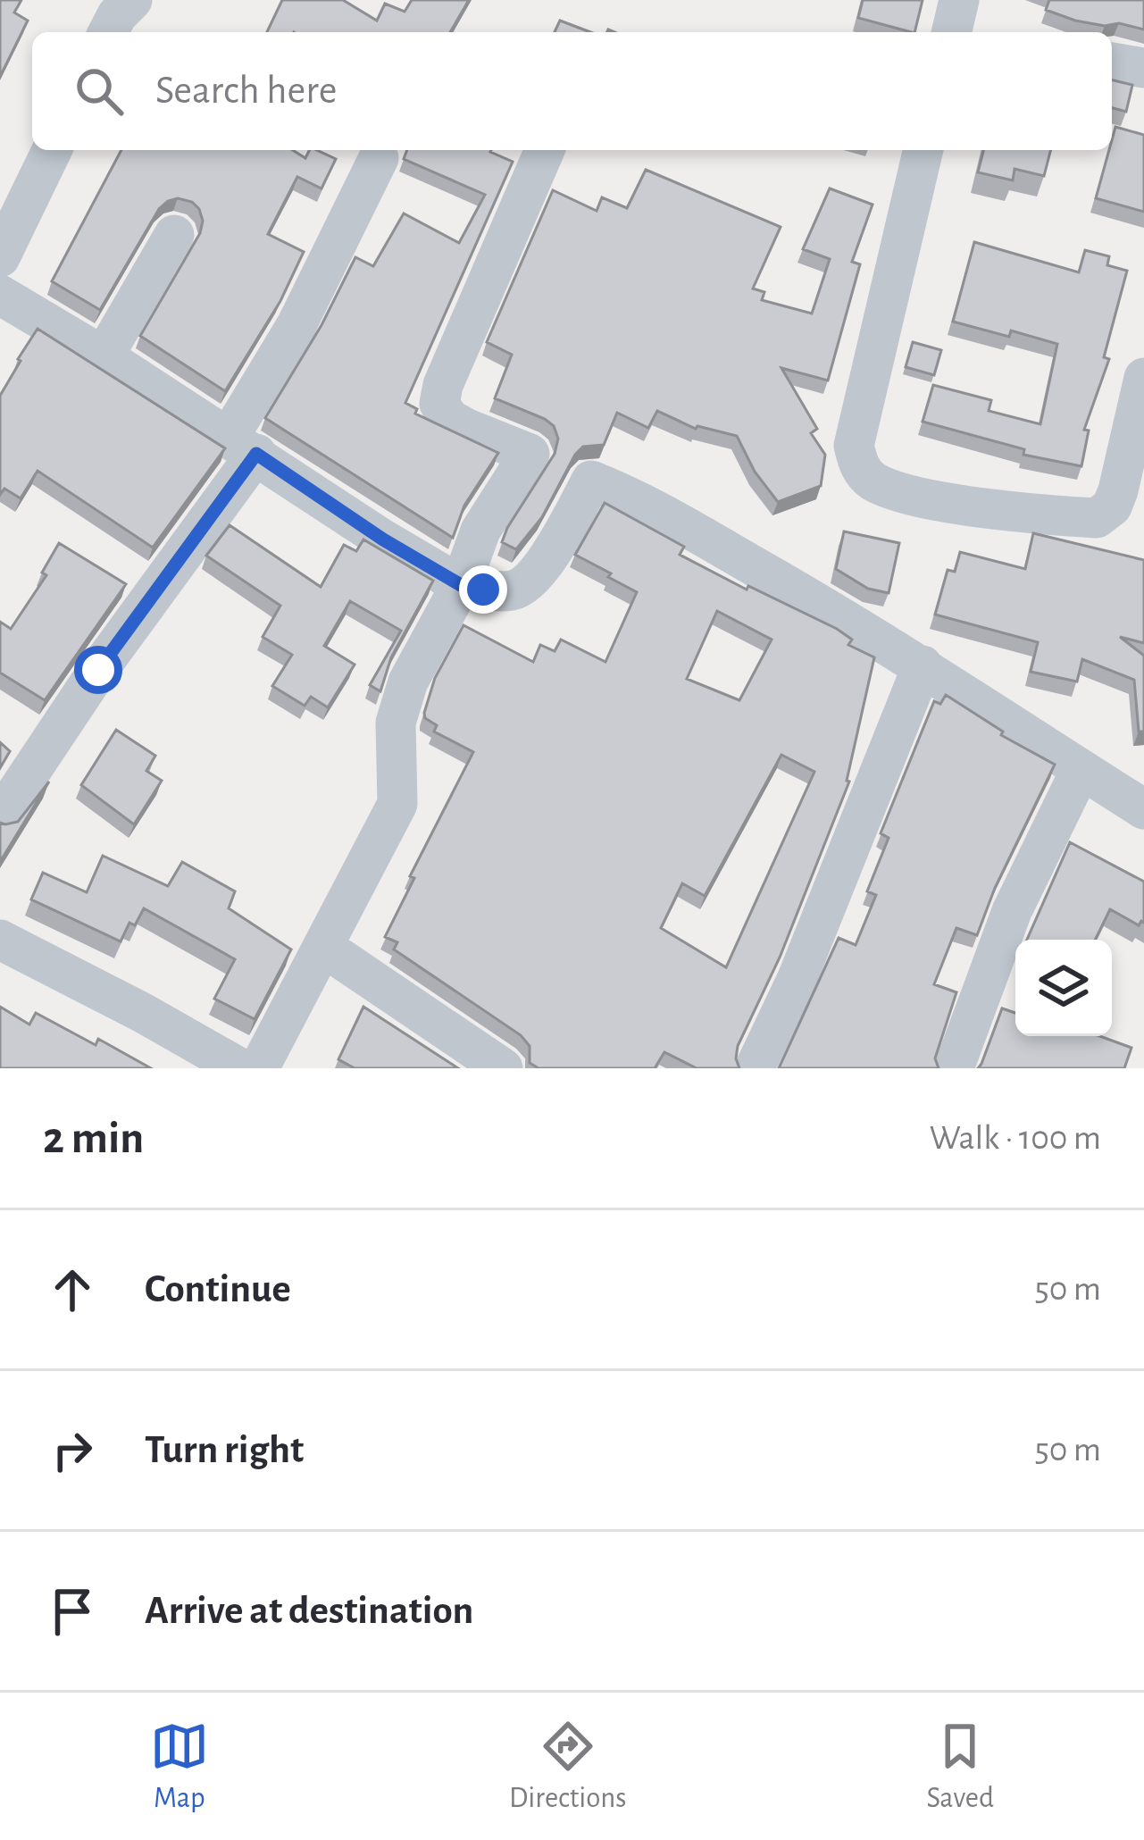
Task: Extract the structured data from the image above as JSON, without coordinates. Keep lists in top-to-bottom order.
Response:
{
  "page": {
    "search": "Search here",
    "heading": ["2 min", "Walk · 100 m"],
    "list": [
      ["Continue", "50 m"],
      ["Turn right", "50 m"],
      "Arrive at destination"
    ],
    "nav": ["Map", "Directions", "Saved"]
  }
}
